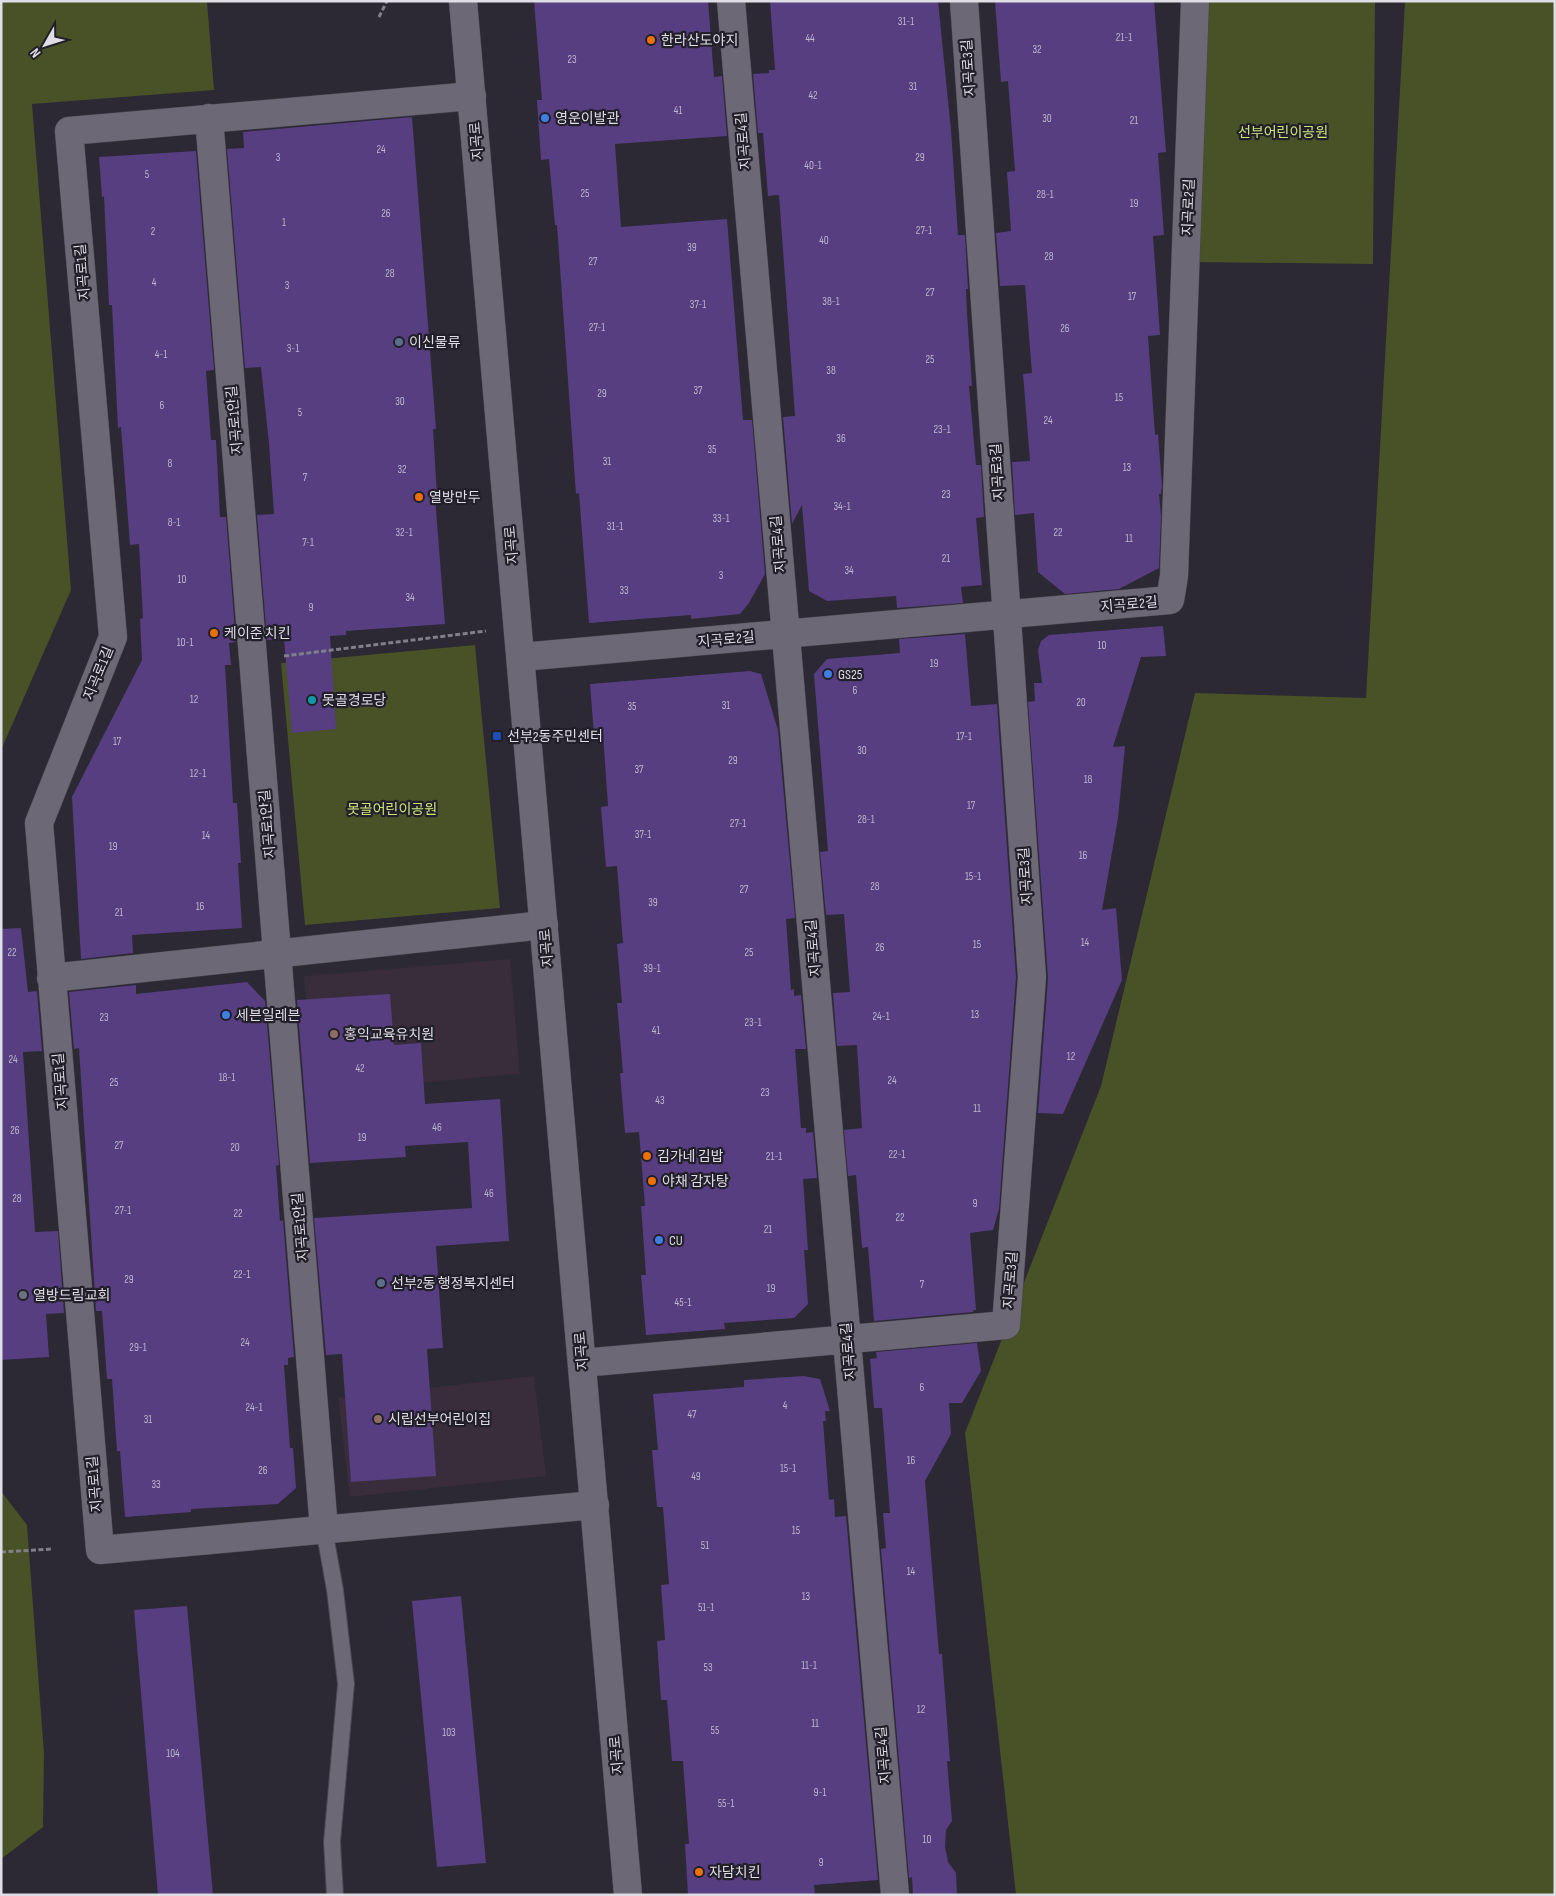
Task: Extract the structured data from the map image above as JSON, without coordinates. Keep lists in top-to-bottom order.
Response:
{
  "streets": {
    "street": [
      "지곡로3길",
      "지곡로",
      "지곡로4길",
      "지곡로2길",
      "지곡로1길",
      "지곡로1안길"
    ]
  },
  "crossings": [
    ["지곡로3길", "지곡로"],
    ["지곡로3길", "지곡로4길"],
    ["지곡로3길", "지곡로2길"],
    ["지곡로", "지곡로2길"],
    ["지곡로", "지곡로1길"],
    ["지곡로4길", "지곡로2길"],
    ["지곡로1길", "지곡로1안길"]
  ],
  "parks": ["선부어린이공원", "못골어린이공원"],
  "places": {
    "other": [
      "한라산도야지",
      "영운이발관",
      "이신물류",
      "열방만두",
      "케이준 치킨",
      "GS25",
      "못골경로당",
      "세븐일레븐",
      "홍익교육유치원",
      "김가네 김밥",
      "야채 감자탕",
      "CU",
      "선부2동 행정복지센터",
      "열방드림교회",
      "시립선부어린이집",
      "자담치킨"
    ],
    "transit": ["선부2동주민센터"]
  },
  "house_numbers": [
    "31-1",
    "21-1",
    "44",
    "32",
    "23",
    "31",
    "42",
    "41",
    "30",
    "21",
    "24",
    "3",
    "29",
    "40-1",
    "5",
    "25",
    "28-1",
    "19",
    "26",
    "1",
    "27-1",
    "2",
    "40",
    "39",
    "28",
    "27",
    "28",
    "4",
    "3",
    "27",
    "17",
    "38-1",
    "37-1",
    "27-1",
    "26",
    "3-1",
    "4-1",
    "25",
    "38",
    "37",
    "29",
    "15",
    "30",
    "6",
    "5",
    "24",
    "23-1",
    "36",
    "35",
    "31",
    "8",
    "13",
    "32",
    "7",
    "23",
    "34-1",
    "33-1",
    "8-1",
    "31-1",
    "32-1",
    "22",
    "11",
    "7-1",
    "21",
    "34",
    "3",
    "10",
    "33",
    "34",
    "9",
    "10-1",
    "10",
    "19",
    "6",
    "12",
    "20",
    "31",
    "35",
    "17-1",
    "17",
    "30",
    "29",
    "37",
    "12-1",
    "18",
    "17",
    "28-1",
    "27-1",
    "37-1",
    "14",
    "19",
    "16",
    "15-1",
    "28",
    "27",
    "39",
    "16",
    "21",
    "14",
    "15",
    "26",
    "22",
    "25",
    "39-1",
    "13",
    "24-1",
    "23",
    "23-1",
    "41",
    "12",
    "24",
    "42",
    "18-1",
    "24",
    "25",
    "23",
    "43",
    "11",
    "46",
    "26",
    "19",
    "27",
    "20",
    "22-1",
    "21-1",
    "46",
    "28",
    "9",
    "27-1",
    "22",
    "22",
    "21",
    "22-1",
    "29",
    "7",
    "19",
    "45-1",
    "24",
    "29-1",
    "6",
    "4",
    "24-1",
    "47",
    "31",
    "16",
    "15-1",
    "26",
    "49",
    "33",
    "15",
    "51",
    "14",
    "13",
    "51-1",
    "11-1",
    "53",
    "12",
    "11",
    "55",
    "103",
    "104",
    "9-1",
    "55-1",
    "10",
    "9"
  ],
  "north": "bottom left"
}
